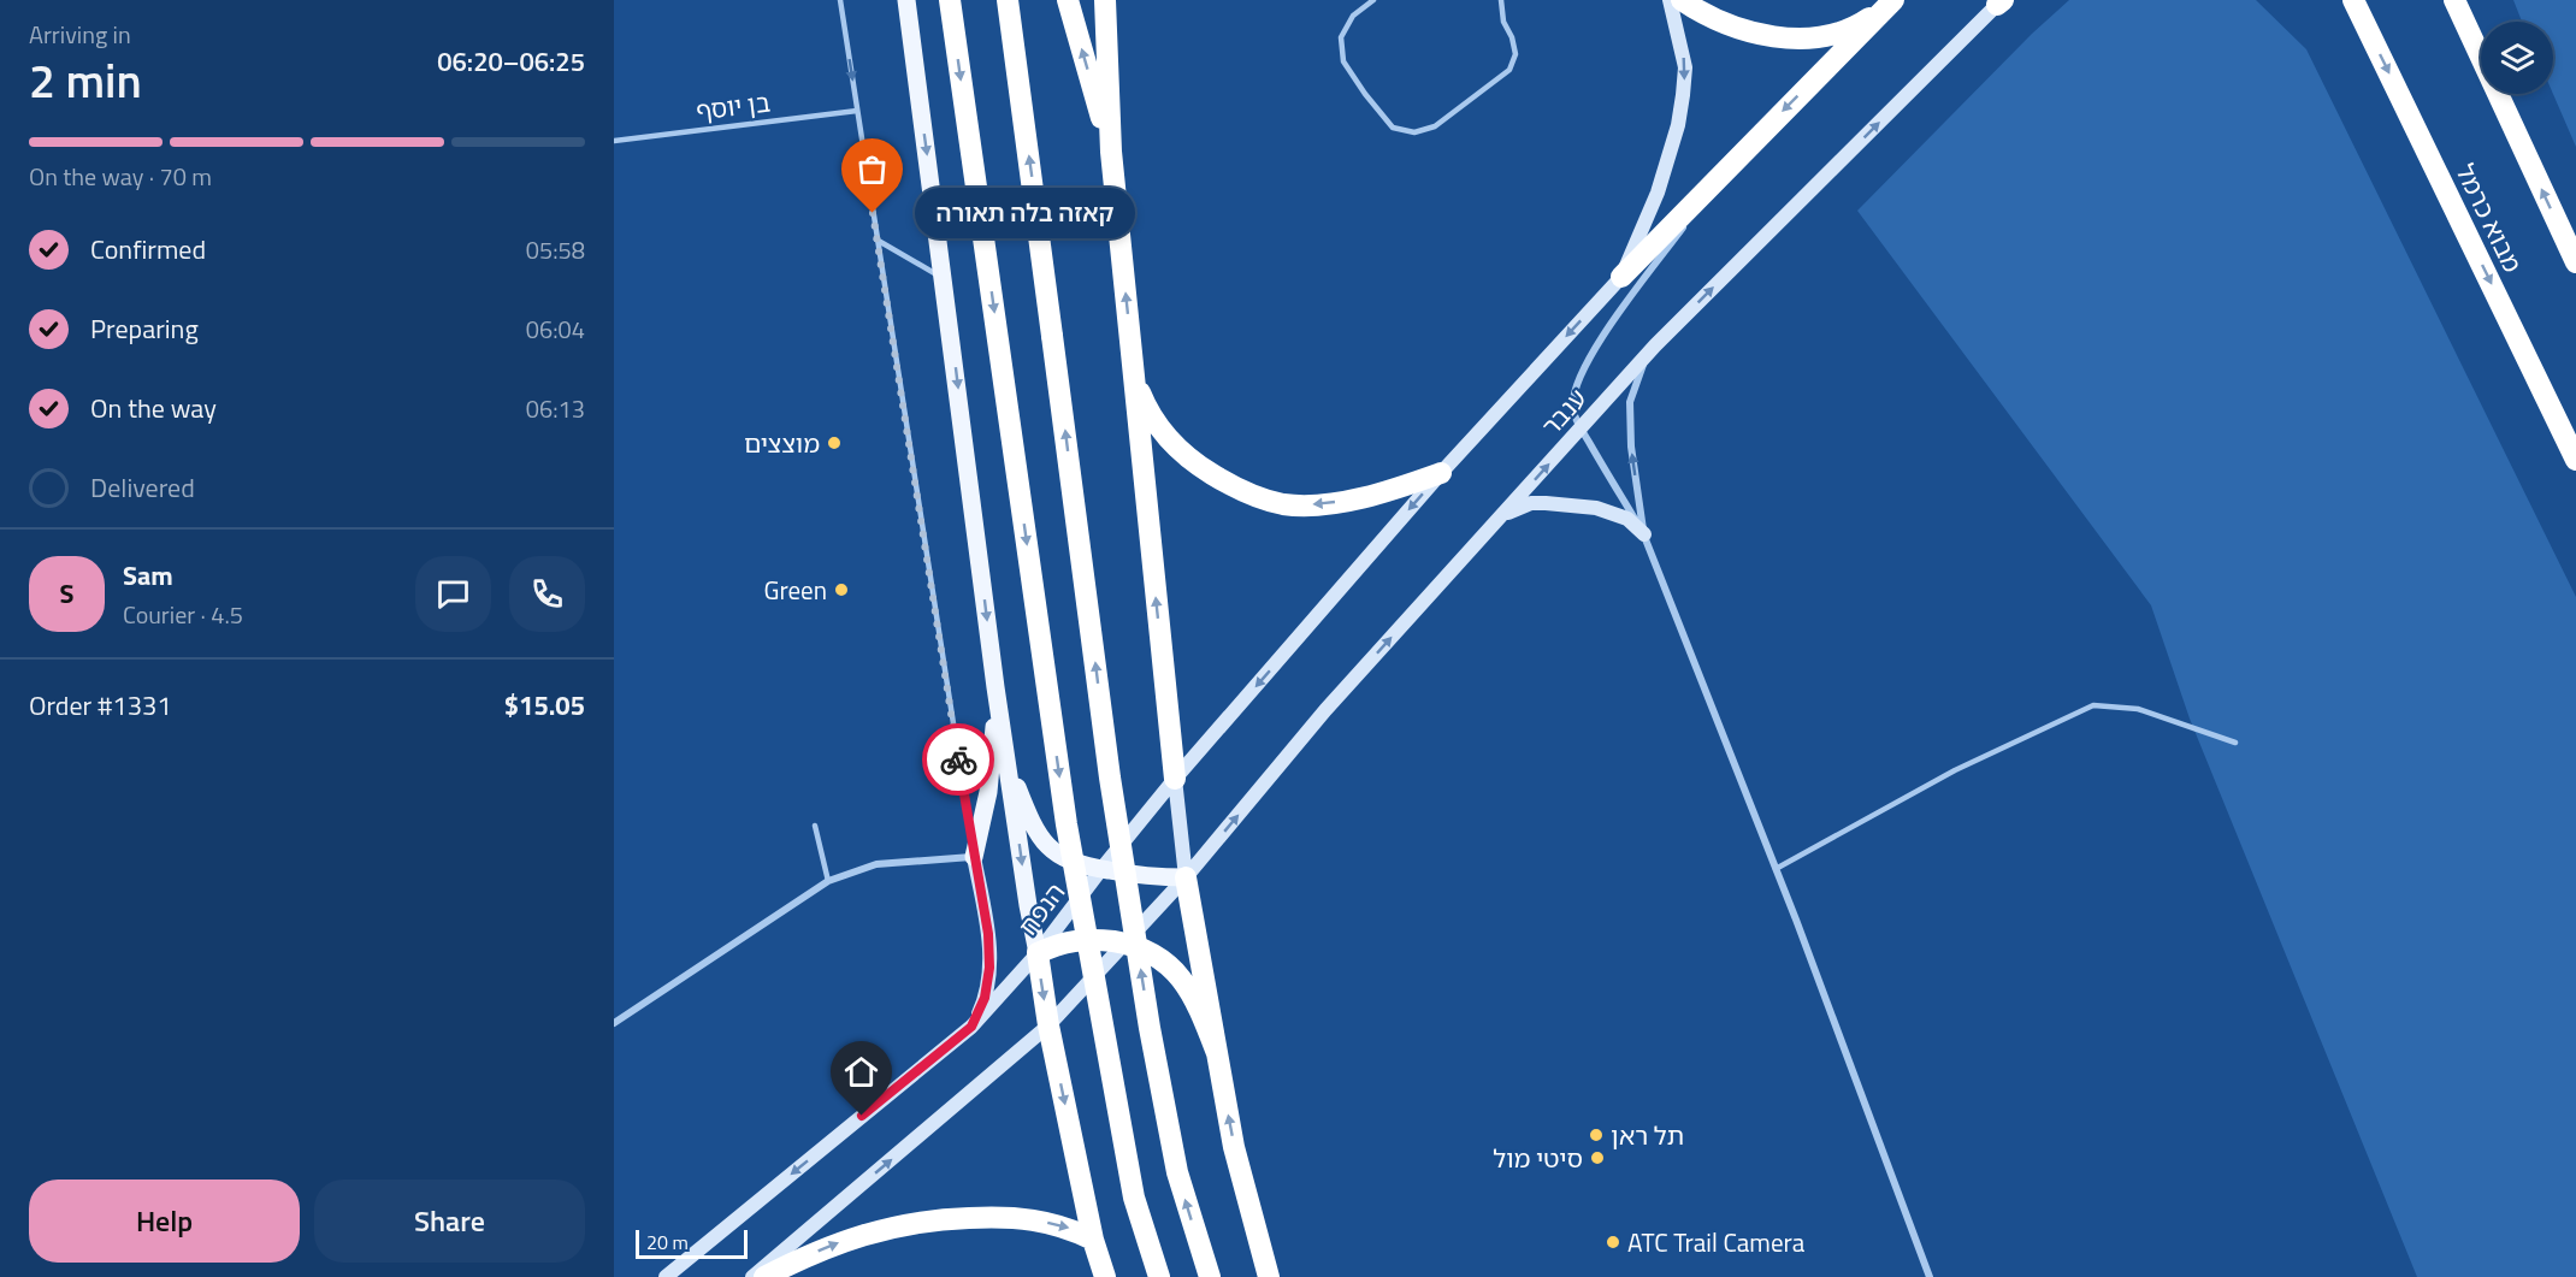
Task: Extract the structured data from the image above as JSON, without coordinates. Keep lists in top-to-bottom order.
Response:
{
  "streets": {
    "highway": ["מבוא כרמל"],
    "street": ["ענבר", "הנפח"],
    "lane": ["בן יוסף"]
  },
  "crossings": [
    ["ענבר", "הנפח"]
  ],
  "places": [
    "קאזה בלה תאורה",
    "מוצצים",
    "Green",
    "תל ראן",
    "סיטי מול",
    "ATC Trail Camera"
  ],
  "scale_bar": "20 m",
  "page": {
    "heading": ["2 min", "Arriving in", "06:20–06:25"],
    "panel": [
      "Sam",
      "Courier · 4.5",
      "Order #1331",
      "$15.05"
    ],
    "bar": "On the way · 70 m",
    "bubble": "קאזה בלה תאורה",
    "list": [
      ["Confirmed", "05:58"],
      ["Preparing", "06:04"],
      ["On the way", "06:13"],
      "Delivered"
    ],
    "round": "S",
    "buttons": ["Help", "Share"],
    "scale": "20 m"
  }
}
